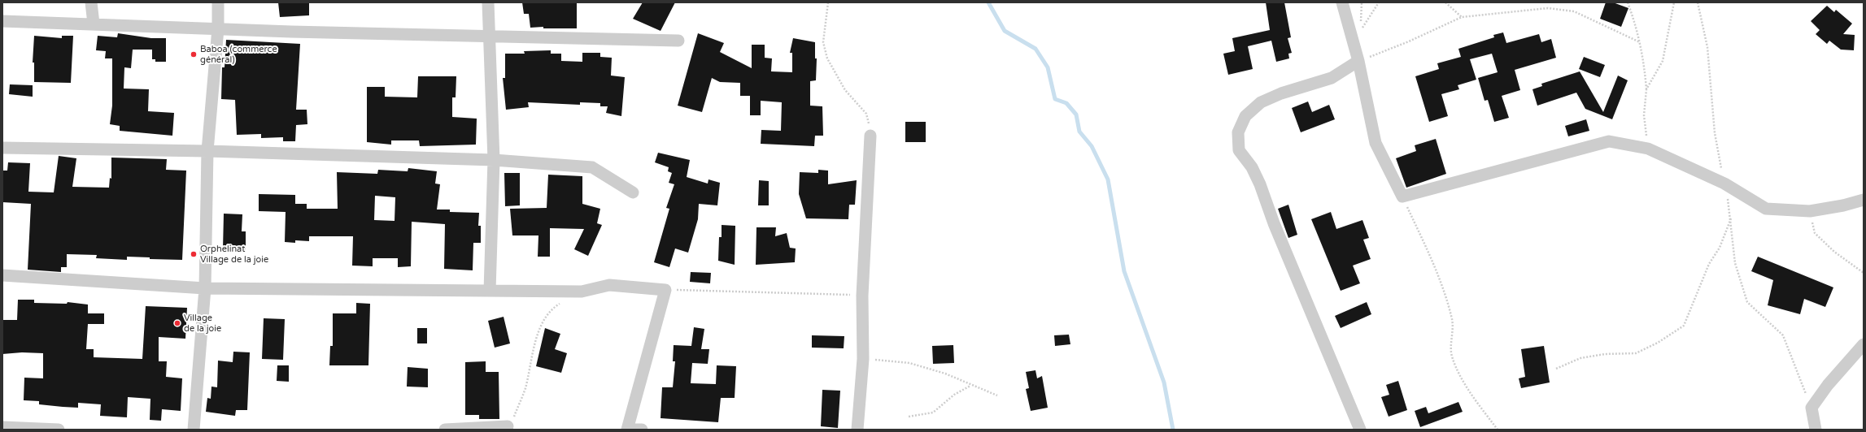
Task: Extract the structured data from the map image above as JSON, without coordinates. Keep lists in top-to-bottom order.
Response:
{
  "places": ["Baboa (commerce général)", "Orphelinat Village de la joie", "Village de la joie"]
}
